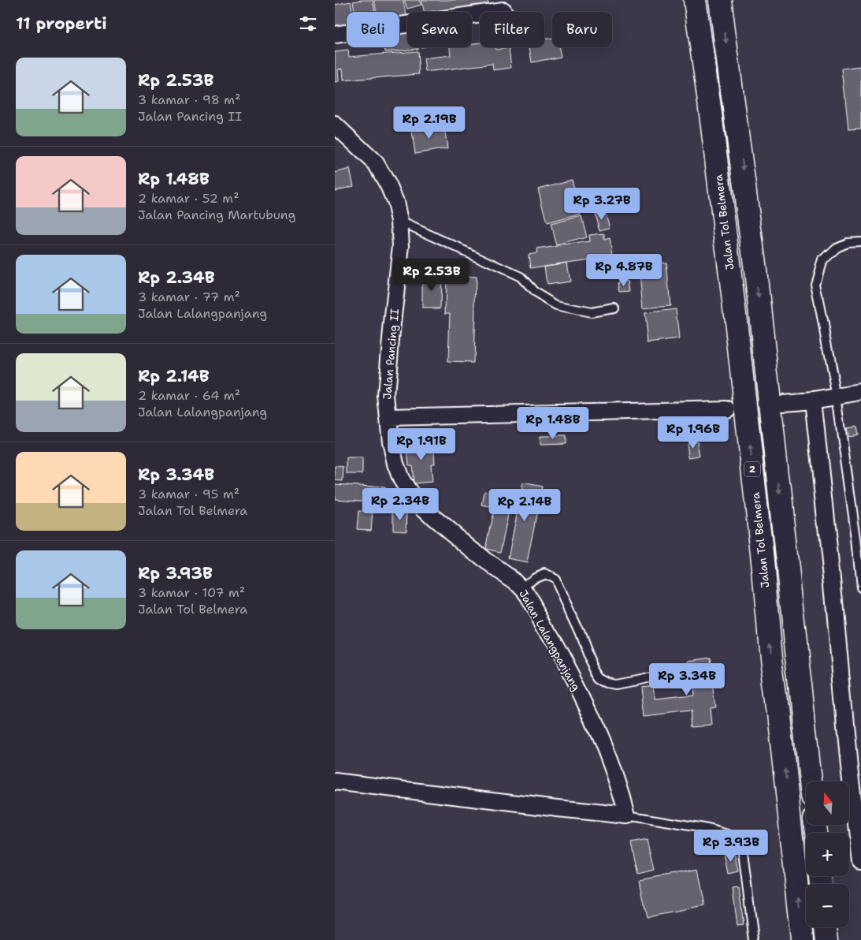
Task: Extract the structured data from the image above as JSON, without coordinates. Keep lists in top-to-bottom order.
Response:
{
  "streets": {
    "highway": ["Jalan Tol Belmera", "2"],
    "street": ["Jalan Pancing II", "Jalan Lalangpanjang"]
  },
  "crossings": [
    ["Jalan Pancing II", "Jalan Lalangpanjang"]
  ],
  "north": "top",
  "page": {
    "heading": "11 properti",
    "chip": [
      "Beli",
      "Sewa",
      "Filter",
      "Baru"
    ],
    "list": [
      {
        "name": "Rp 2.53B",
        "note": "3 kamar · 98 m² · Jalan Pancing II"
      },
      {
        "name": "Rp 1.48B",
        "note": "2 kamar · 52 m² · Jalan Pancing Martubung"
      },
      {
        "name": "Rp 2.34B",
        "note": "3 kamar · 77 m² · Jalan Lalangpanjang"
      },
      {
        "name": "Rp 2.14B",
        "note": "2 kamar · 64 m² · Jalan Lalangpanjang"
      },
      {
        "name": "Rp 3.34B",
        "note": "3 kamar · 95 m² · Jalan Tol Belmera"
      },
      {
        "name": "Rp 3.93B",
        "note": "3 kamar · 107 m² · Jalan Tol Belmera"
      }
    ],
    "price": [
      "Rp 2.19B",
      "Rp 3.27B",
      "Rp 4.87B",
      "Rp 2.53B",
      "Rp 1.48B",
      "Rp 1.96B",
      "Rp 1.91B",
      "Rp 2.34B",
      "Rp 2.14B",
      "Rp 3.34B",
      "Rp 3.93B"
    ],
    "map_buttons": ["+", "−"]
  }
}
